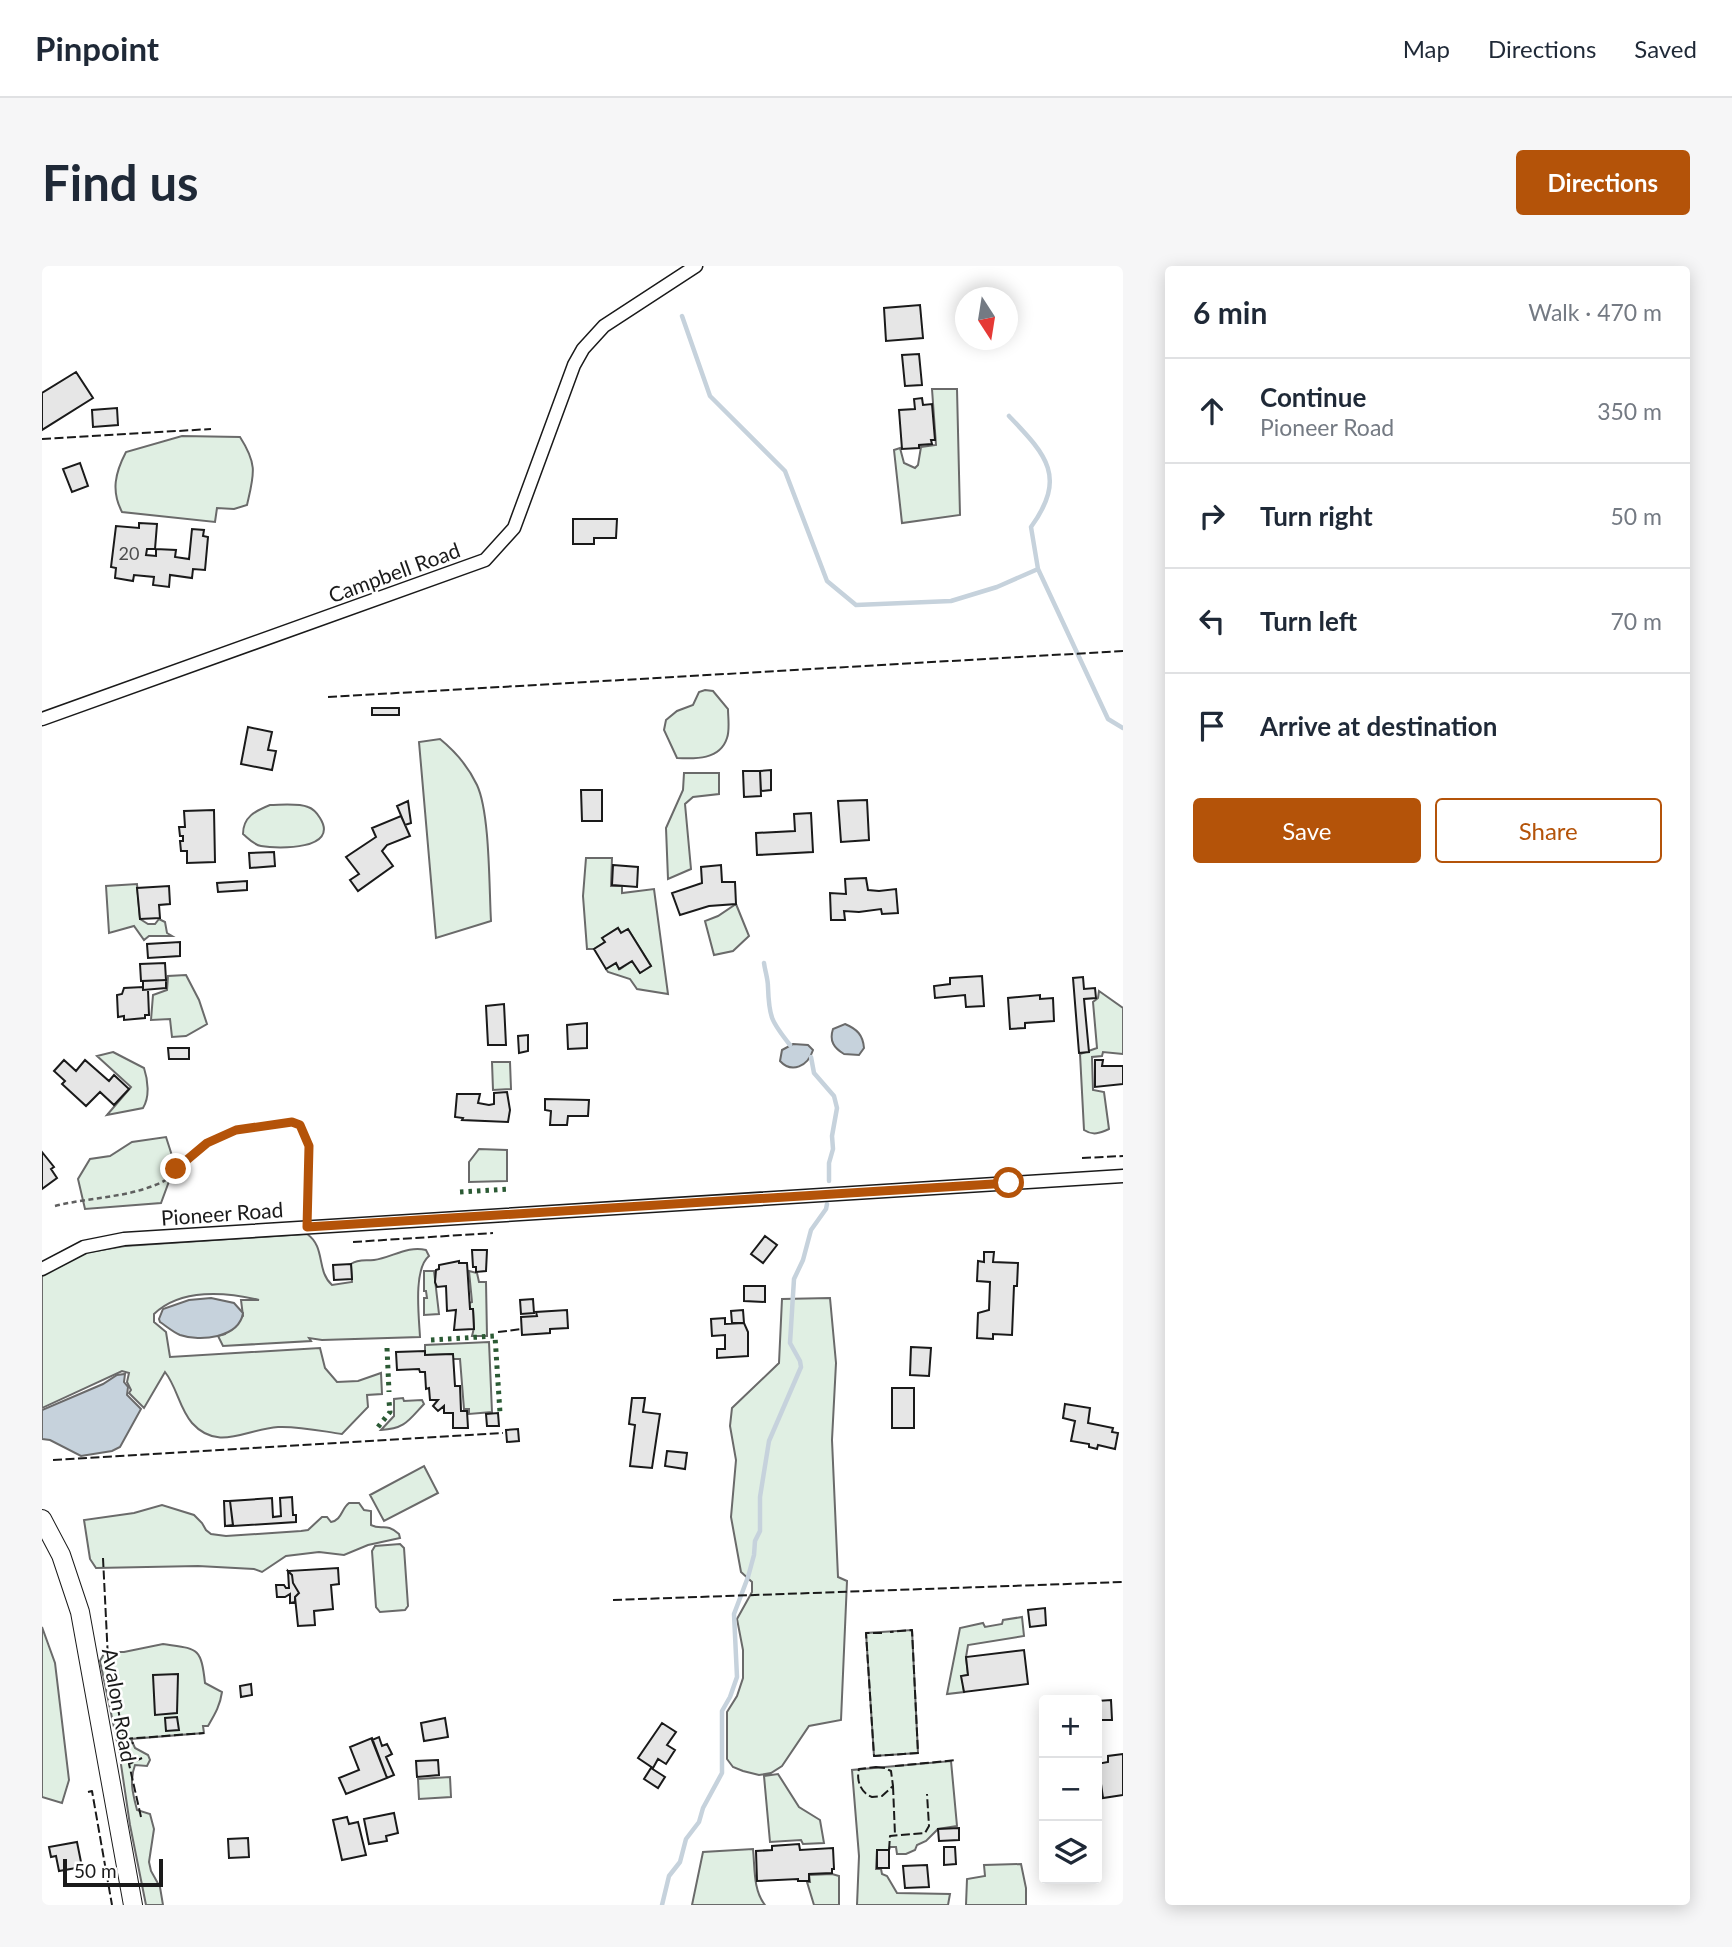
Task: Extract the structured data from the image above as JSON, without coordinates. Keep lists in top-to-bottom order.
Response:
{
  "streets": {
    "street": ["Campbell Road", "Pioneer Road", "Avalon Road"]
  },
  "house_numbers": ["20"],
  "scale_bar": "50 m",
  "north": "bottom",
  "page": {
    "header": "Pinpoint",
    "nav": ["Map", "Directions", "Saved"],
    "buttons": [
      "Directions",
      ["Save", "Share"]
    ],
    "title": "Find us",
    "heading": ["6 min", "Walk · 470 m"],
    "list": [
      ["Continue", "Pioneer Road", "350 m"],
      ["Turn right", "50 m"],
      ["Turn left", "70 m"],
      "Arrive at destination"
    ],
    "map_buttons": ["+", "−"],
    "scale": "50 m"
  }
}
